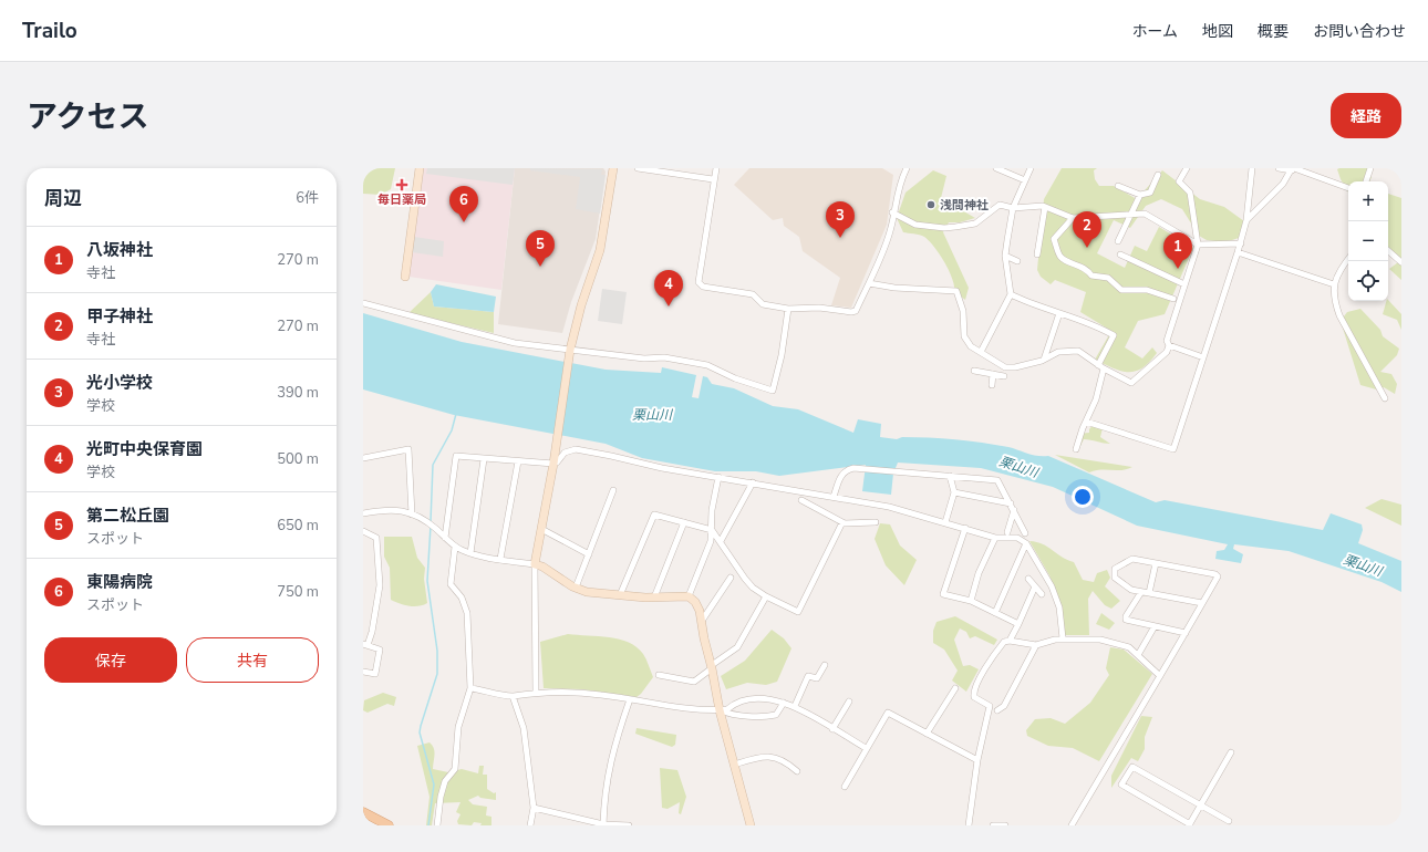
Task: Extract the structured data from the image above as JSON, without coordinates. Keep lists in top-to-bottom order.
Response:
{
  "water": ["栗山川"],
  "places": {
    "health": ["毎日薬局"],
    "other": ["浅間神社"]
  },
  "page": {
    "header": "Trailo",
    "nav": [
      "ホーム",
      "地図",
      "概要",
      "お問い合わせ"
    ],
    "title": "アクセス",
    "buttons": [
      "経路",
      ["保存", "共有"]
    ],
    "heading": ["周辺", "6件"],
    "map_buttons": ["+", "−"],
    "pins": [
      "6",
      "3",
      "2",
      "5",
      "1",
      "4"
    ],
    "list": [
      {
        "mark": "1",
        "name": "八坂神社",
        "note": "寺社",
        "value": "270 m"
      },
      {
        "mark": "2",
        "name": "甲子神社",
        "note": "寺社",
        "value": "270 m"
      },
      {
        "mark": "3",
        "name": "光小学校",
        "note": "学校",
        "value": "390 m"
      },
      {
        "mark": "4",
        "name": "光町中央保育園",
        "note": "学校",
        "value": "500 m"
      },
      {
        "mark": "5",
        "name": "第二松丘園",
        "note": "スポット",
        "value": "650 m"
      },
      {
        "mark": "6",
        "name": "東陽病院",
        "note": "スポット",
        "value": "750 m"
      }
    ]
  }
}
